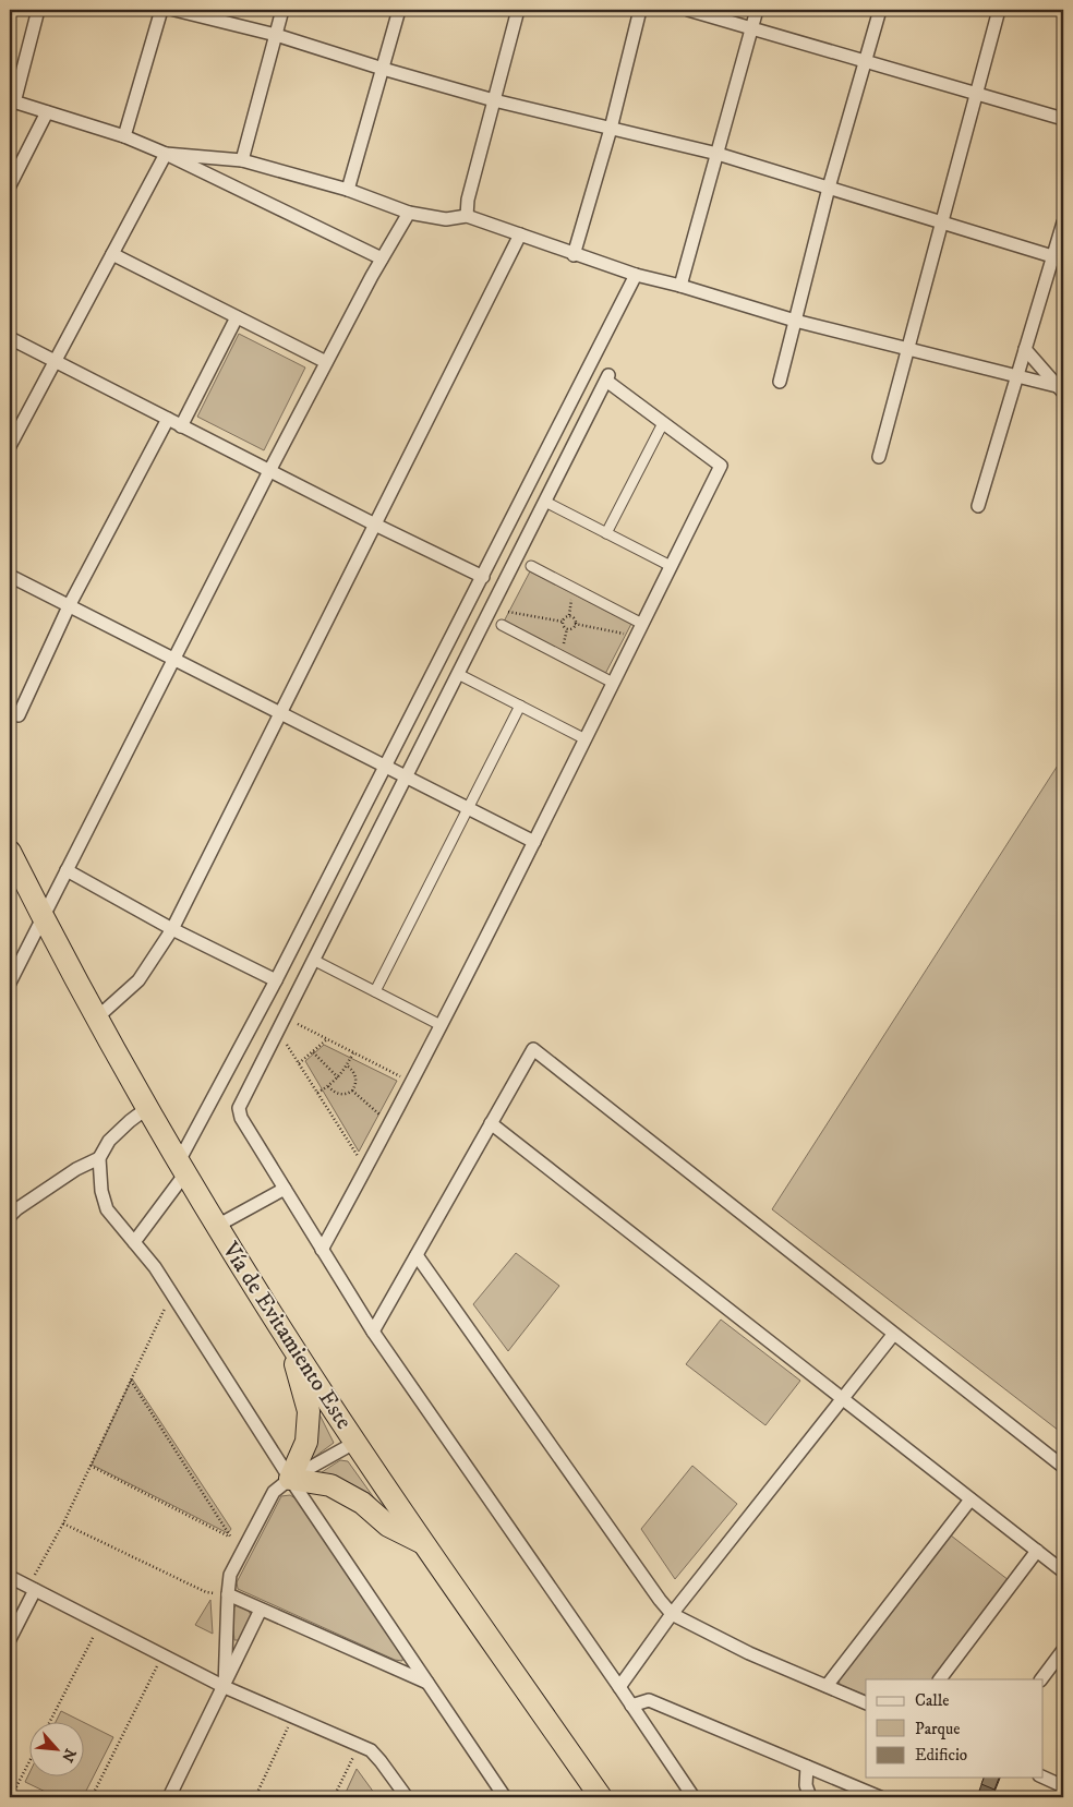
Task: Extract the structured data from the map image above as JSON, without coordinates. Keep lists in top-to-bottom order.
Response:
{
  "streets": {
    "highway": ["Vía de Evitamiento Este"]
  },
  "legend": ["Calle", "Parque", "Edificio"],
  "north": "bottom right"
}
